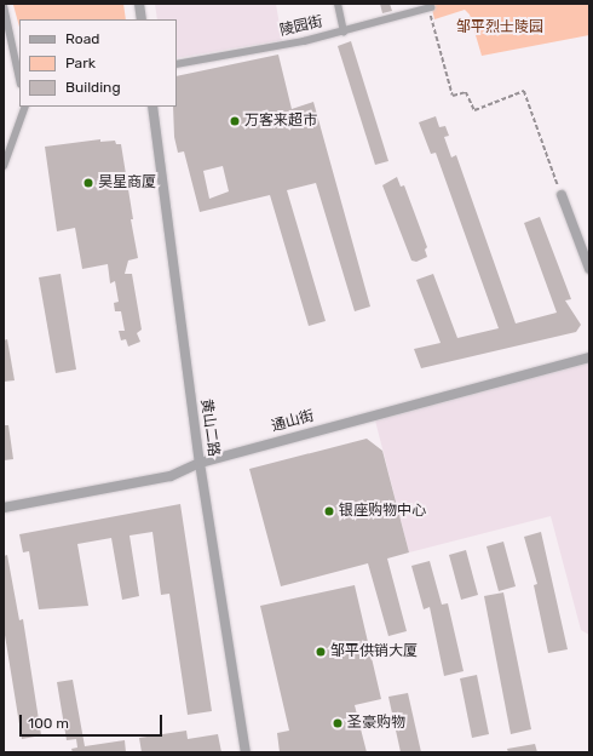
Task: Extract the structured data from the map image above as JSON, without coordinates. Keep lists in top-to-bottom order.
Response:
{
  "streets": {
    "street": ["陵园街", "通山街", "黄山二路"]
  },
  "crossings": [
    ["通山街", "黄山二路"]
  ],
  "parks": ["邹平烈士陵园"],
  "places": [
    "万客来超市",
    "昊星商厦",
    "银座购物中心",
    "邹平供销大厦",
    "圣豪购物"
  ],
  "legend": ["Road", "Park", "Building"],
  "scale_bar": "100 m"
}
